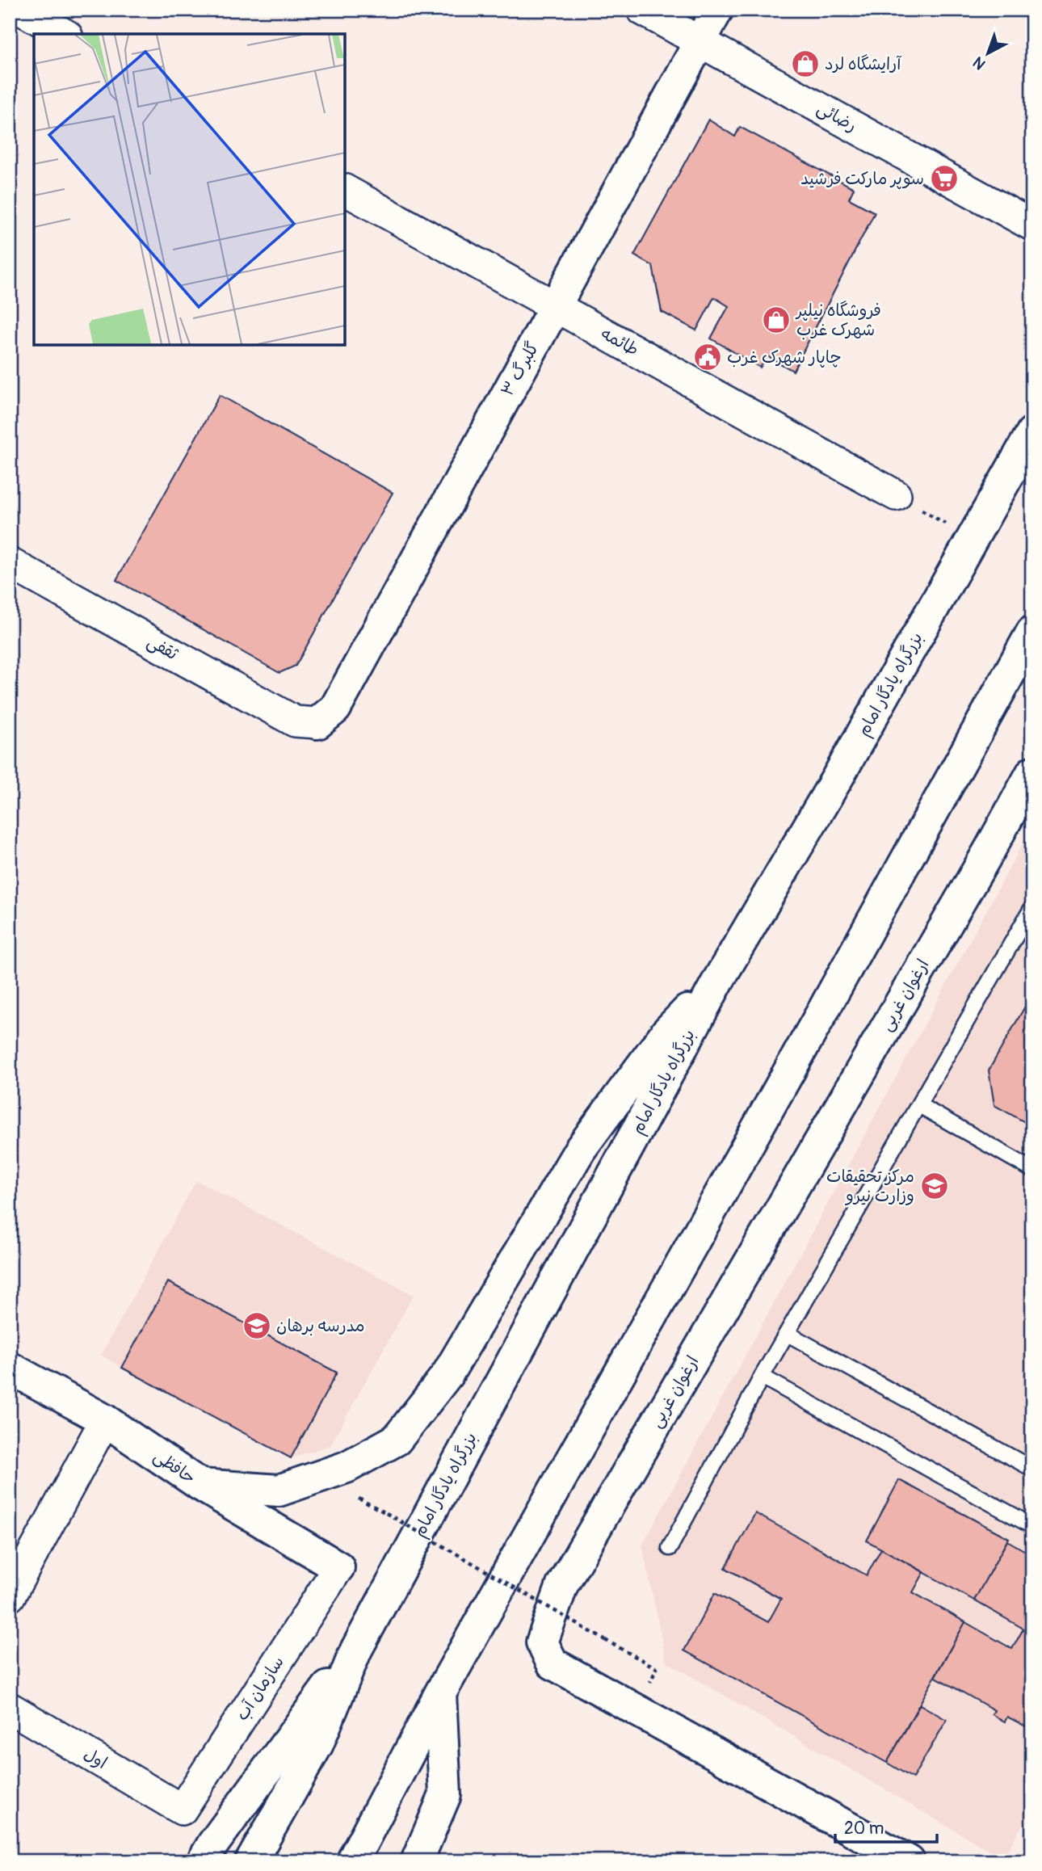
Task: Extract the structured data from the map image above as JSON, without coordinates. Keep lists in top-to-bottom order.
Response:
{
  "streets": {
    "main road": [
      "گلبرگ ۳",
      "بزرگراه یادگار امام",
      "ارغوان غربی",
      "حافظی"
    ],
    "street": [
      "رضائی",
      "طائمه",
      "ثقفی",
      "سازمان آب",
      "اول"
    ]
  },
  "crossings": [
    ["رضائی", "گلبرگ ۳"],
    ["طائمه", "گلبرگ ۳"],
    ["گلبرگ ۳", "ثقفی"],
    ["حافظی", "سازمان آب"],
    ["سازمان آب", "اول"]
  ],
  "places": {
    "shop": ["آرایشگاه لرد", "فروشگاه نیلپر شهرک غرب"],
    "supermarket": ["سوپر مارکت فرشید"],
    "public building": ["چاپار شهرک غرب"],
    "school or university": ["مرکز تحقیقات وزارت نیرو", "مدرسه برهان"]
  },
  "scale_bar": "20 m",
  "north": "bottom left"
}
